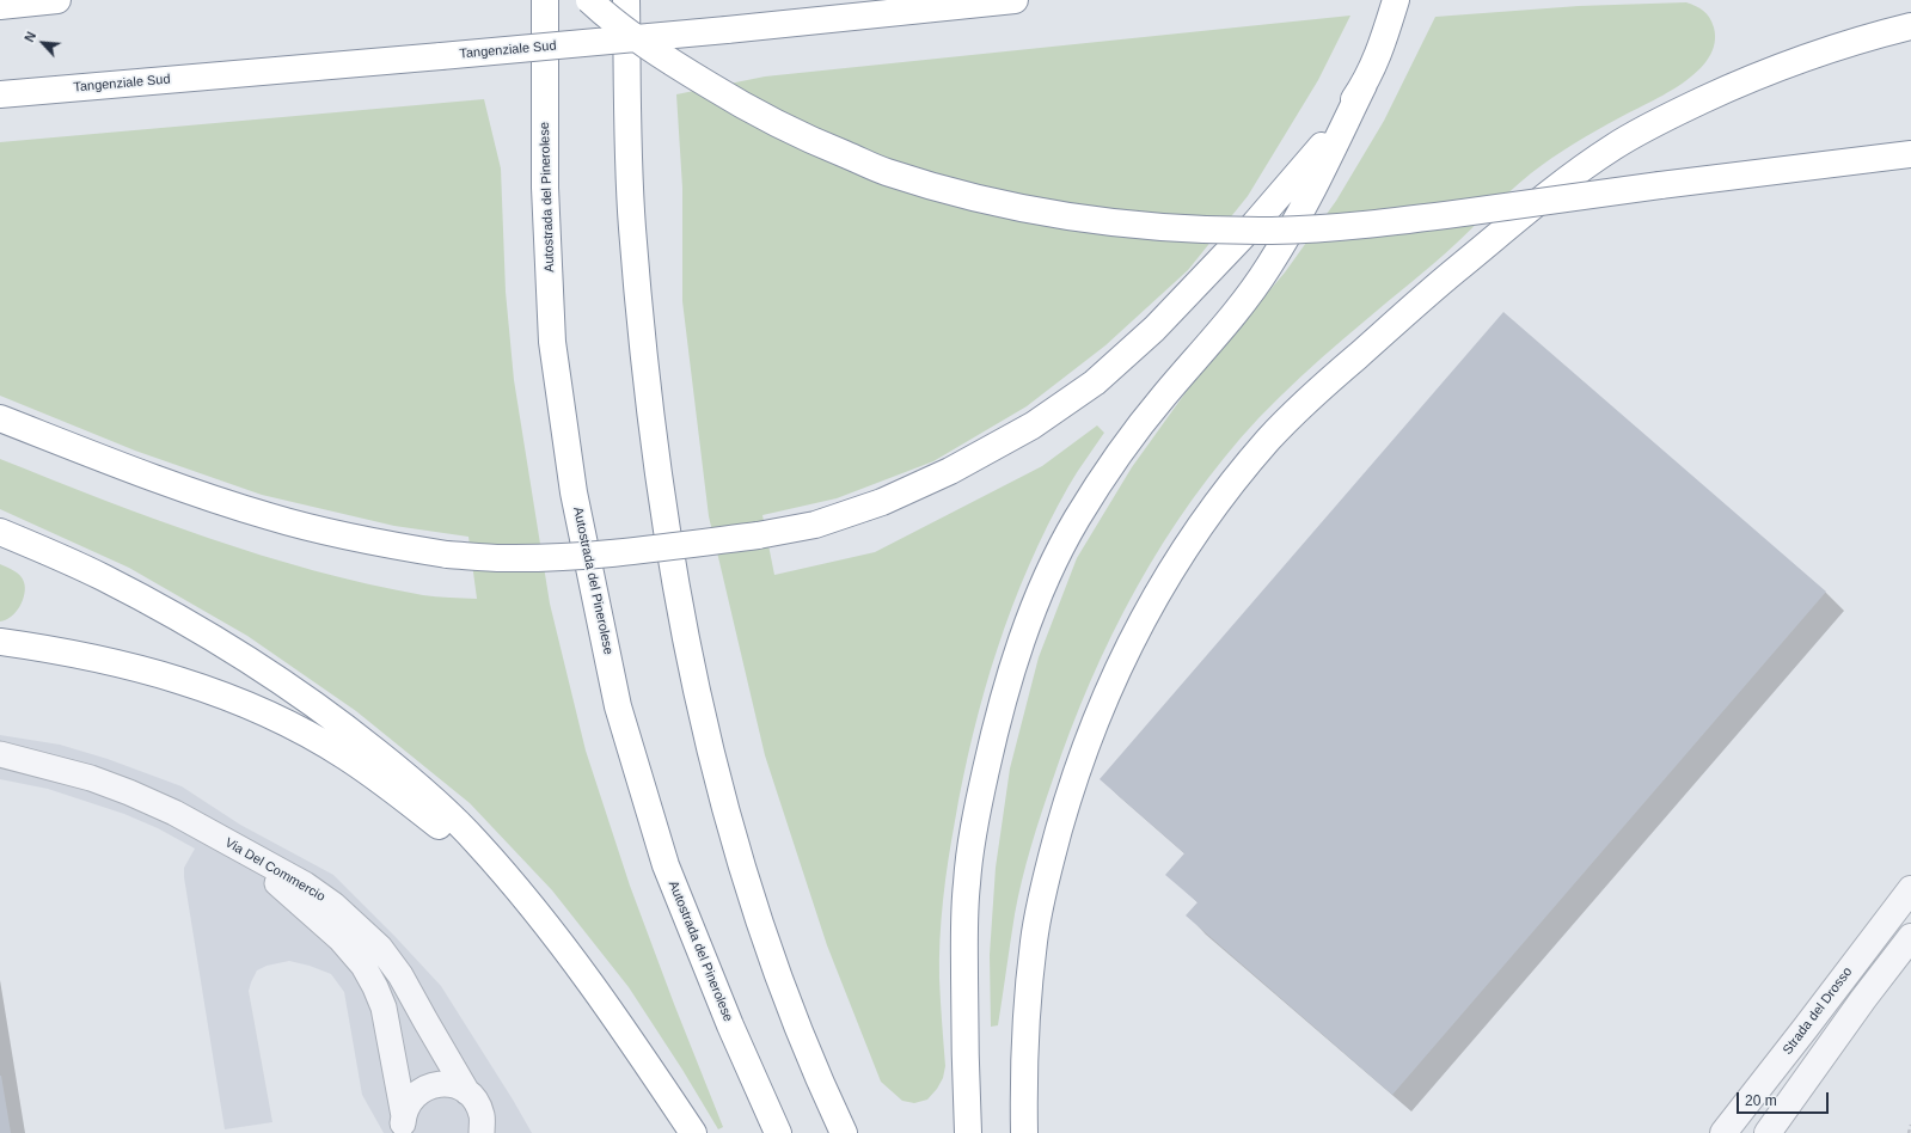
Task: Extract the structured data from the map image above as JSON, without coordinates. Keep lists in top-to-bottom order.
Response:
{
  "streets": {
    "highway": ["Tangenziale Sud", "Autostrada del Pinerolese"],
    "street": ["Via Del Commercio", "Strada del Drosso"]
  },
  "scale_bar": "20 m",
  "north": "top left"
}
